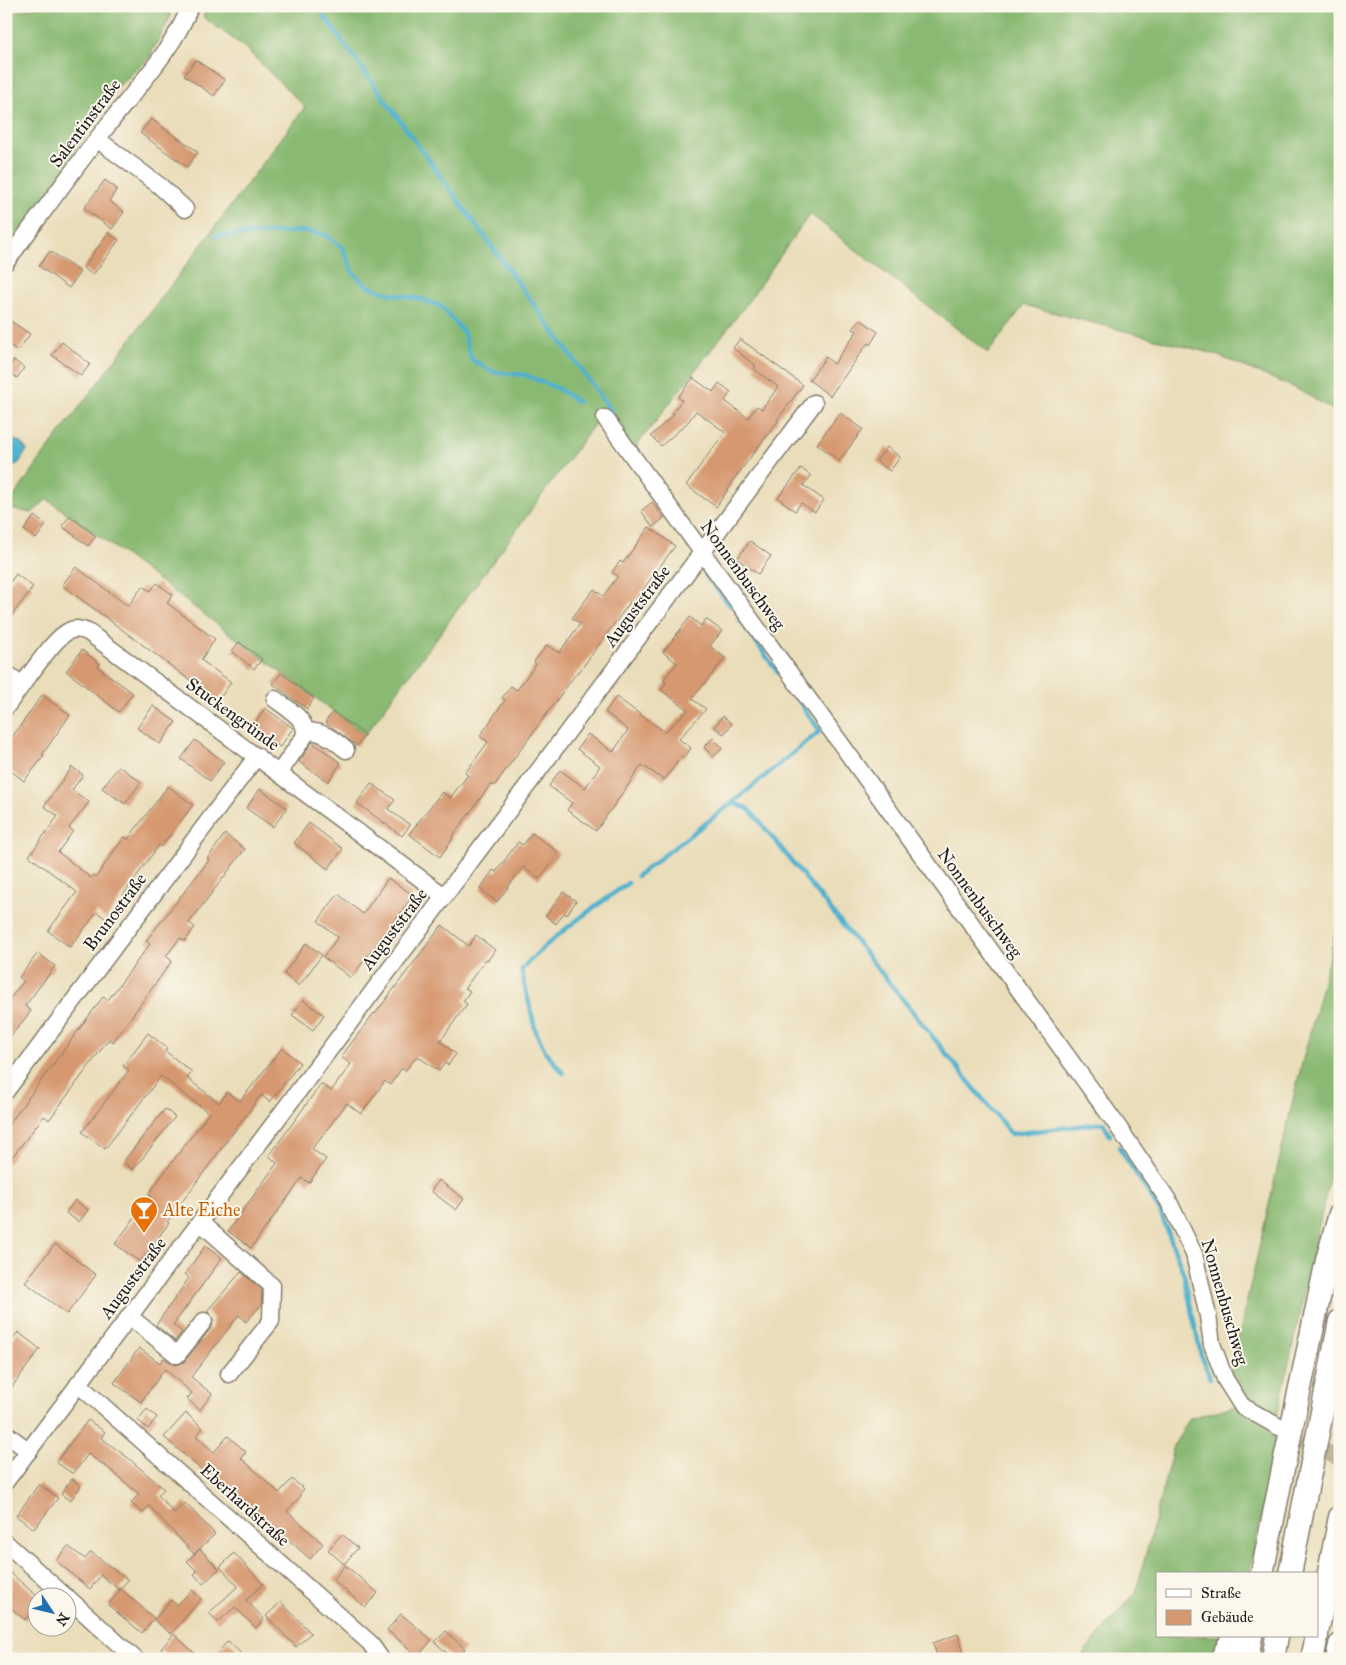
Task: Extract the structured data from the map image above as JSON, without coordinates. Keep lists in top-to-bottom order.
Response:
{
  "streets": {
    "street": [
      "Salentinstraße",
      "Nonnenbuschweg",
      "Auguststraße",
      "Stuckengründe",
      "Brunostraße",
      "Eberhardstraße"
    ]
  },
  "crossings": [
    ["Nonnenbuschweg", "Auguststraße"],
    ["Auguststraße", "Stuckengründe"],
    ["Auguststraße", "Eberhardstraße"],
    ["Stuckengründe", "Brunostraße"]
  ],
  "places": {
    "bar": ["Alte Eiche"]
  },
  "legend": ["Straße", "Gebäude"],
  "north": "bottom right"
}
